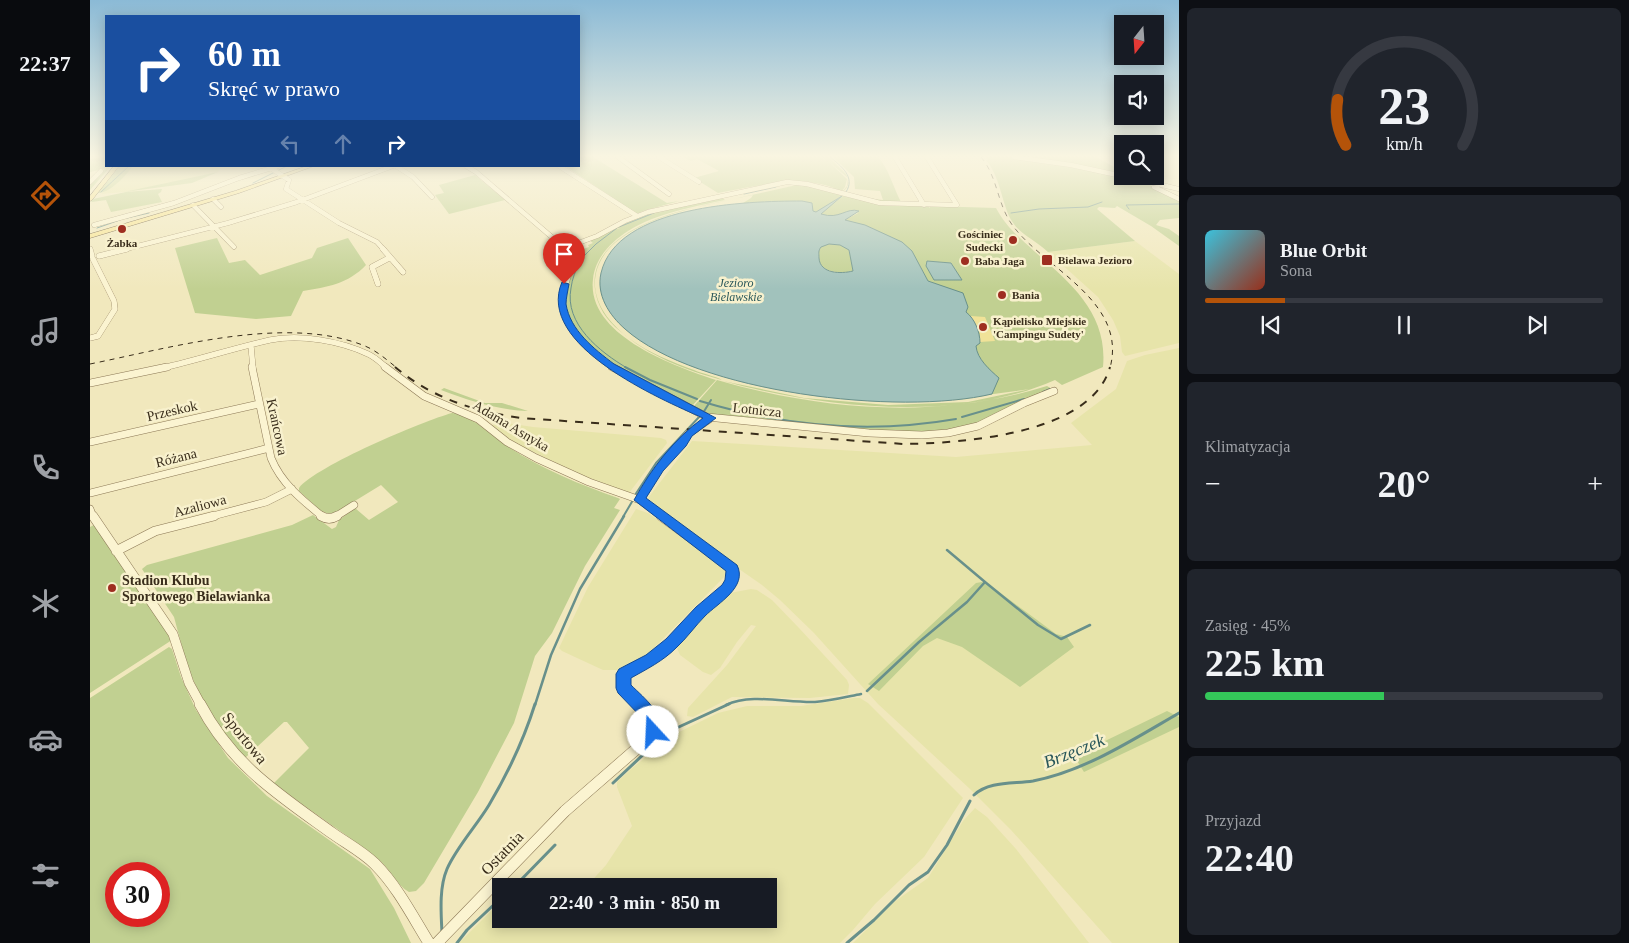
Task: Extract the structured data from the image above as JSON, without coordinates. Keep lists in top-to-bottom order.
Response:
{
  "streets": {
    "street": [
      "Lotnicza",
      "Przeskok",
      "Adama Asnyka",
      "Krańcowa",
      "Różana",
      "Azaliowa",
      "Sportowa",
      "Ostatnia"
    ]
  },
  "crossings": [
    ["Przeskok", "Krańcowa"],
    ["Adama Asnyka", "Krańcowa"],
    ["Adama Asnyka", "Ostatnia"],
    ["Krańcowa", "Różana"],
    ["Krańcowa", "Azaliowa"],
    ["Azaliowa", "Sportowa"],
    ["Sportowa", "Ostatnia"]
  ],
  "water": ["Jezioro Bielawskie", "Brzęczek"],
  "places": {
    "other": [
      "Żabka",
      "Gościniec Sudecki",
      "Baba Jaga",
      "Bania",
      "Kąpielisko Miejskie 'Campingu Sudety'",
      "Stadion Klubu Sportowego Bielawianka"
    ],
    "transit": ["Bielawa Jezioro"]
  },
  "north": "bottom",
  "page": {
    "tabs": "22:37",
    "turn": ["60 m", "Skręć w prawo"],
    "song": ["Blue Orbit", "Sona"],
    "tile": [
      "Klimatyzacja",
      ["Zasięg · 45%", "225 km"],
      ["Przyjazd", "22:40"]
    ],
    "heat": ["−", "20°", "+"],
    "limit": "30",
    "trip": "22:40 · 3 min · 850 m",
    "gauge": ["23", "km/h"]
  }
}
